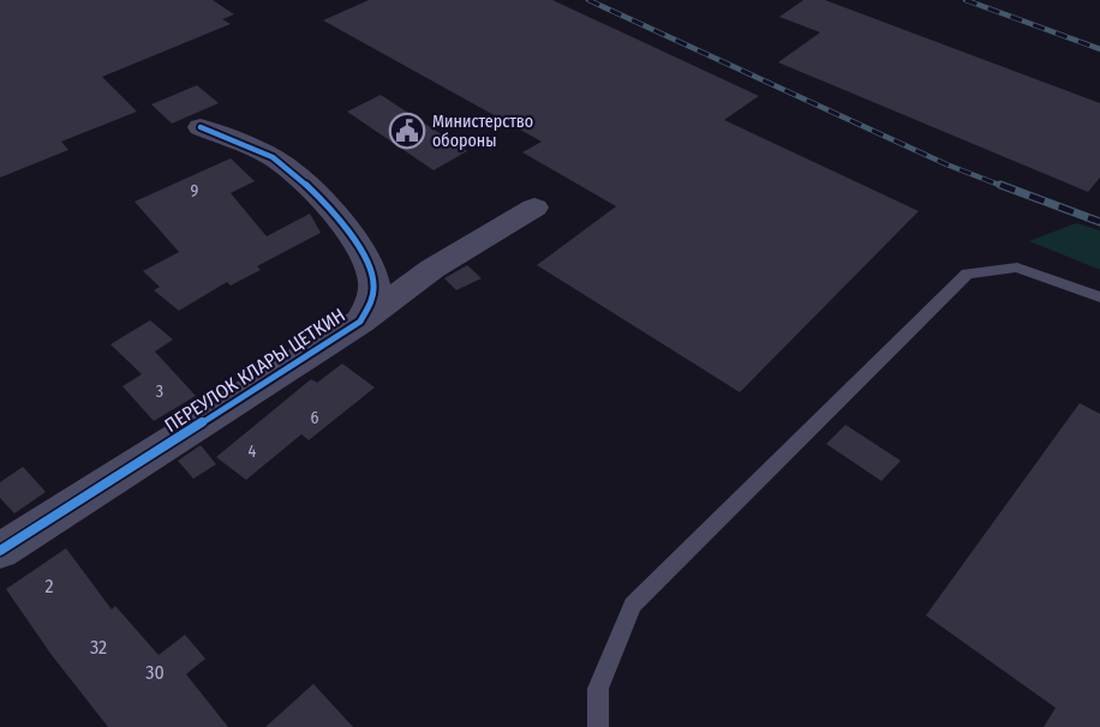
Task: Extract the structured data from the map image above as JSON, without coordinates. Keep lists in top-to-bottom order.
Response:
{
  "streets": {
    "street": ["ПЕРЕУЛОК КЛАРЫ ЦЕТКИН"]
  },
  "places": {
    "public building": ["Министерство обороны"]
  },
  "house_numbers": [
    "9",
    "3",
    "6",
    "4",
    "2",
    "32",
    "30"
  ]
}
